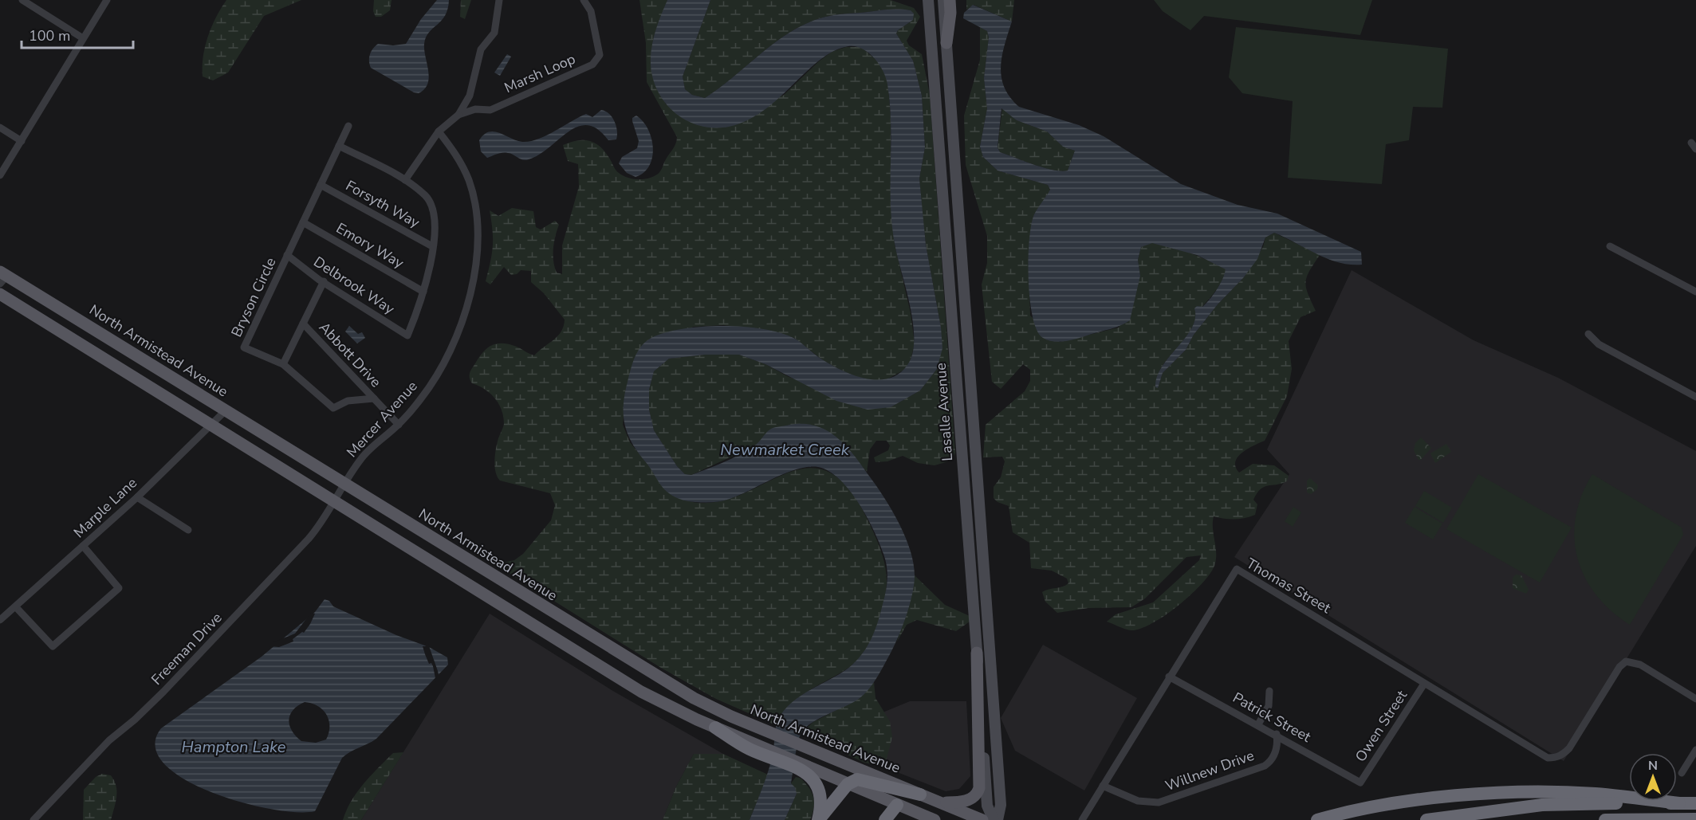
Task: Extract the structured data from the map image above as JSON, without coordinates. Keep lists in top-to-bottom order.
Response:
{
  "streets": {
    "main road": ["North Armistead Avenue", "Lasalle Avenue"],
    "street": [
      "Marsh Loop",
      "Forsyth Way",
      "Emory Way",
      "Delbrook Way",
      "Bryson Circle",
      "Abbott Drive",
      "Mercer Avenue",
      "Marple Lane",
      "Thomas Street",
      "Freeman Drive",
      "Patrick Street",
      "Owen Street",
      "Willnew Drive"
    ]
  },
  "crossings": [
    ["Marsh Loop", "Mercer Avenue"],
    ["Forsyth Way", "Bryson Circle"],
    ["Emory Way", "Delbrook Way"],
    ["Emory Way", "Bryson Circle"],
    ["Delbrook Way", "Bryson Circle"],
    ["Bryson Circle", "Abbott Drive"],
    ["North Armistead Avenue", "Mercer Avenue"],
    ["North Armistead Avenue", "Marple Lane"],
    ["North Armistead Avenue", "Freeman Drive"],
    ["Abbott Drive", "Mercer Avenue"],
    ["Mercer Avenue", "Freeman Drive"],
    ["Thomas Street", "Patrick Street"],
    ["Thomas Street", "Owen Street"],
    ["Thomas Street", "Willnew Drive"],
    ["Patrick Street", "Owen Street"],
    ["Patrick Street", "Willnew Drive"]
  ],
  "water": ["Newmarket Creek", "Hampton Lake"],
  "scale_bar": "100 m",
  "north": "top"
}
